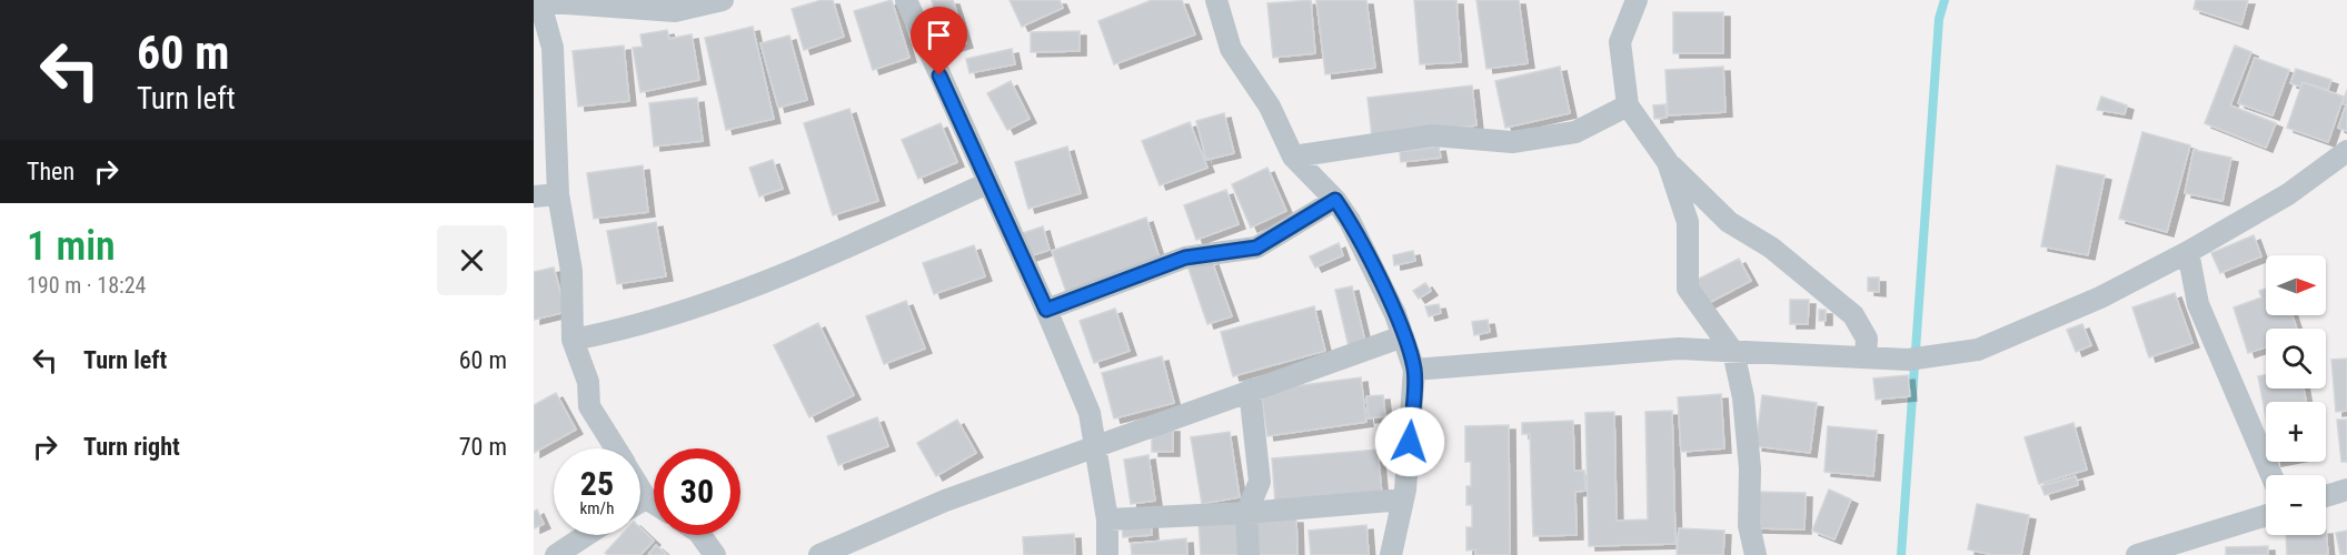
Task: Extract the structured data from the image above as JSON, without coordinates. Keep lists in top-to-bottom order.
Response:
{
  "north": "right",
  "page": {
    "turn": ["60 m", "Turn left"],
    "then": "Then",
    "heading": ["1 min", "190 m · 18:24"],
    "map_buttons": ["+", "−"],
    "list": [
      {
        "name": "Turn left",
        "value": "60 m"
      },
      {
        "name": "Turn right",
        "value": "70 m"
      }
    ],
    "speed": "25 km/h",
    "limit": "30"
  }
}
